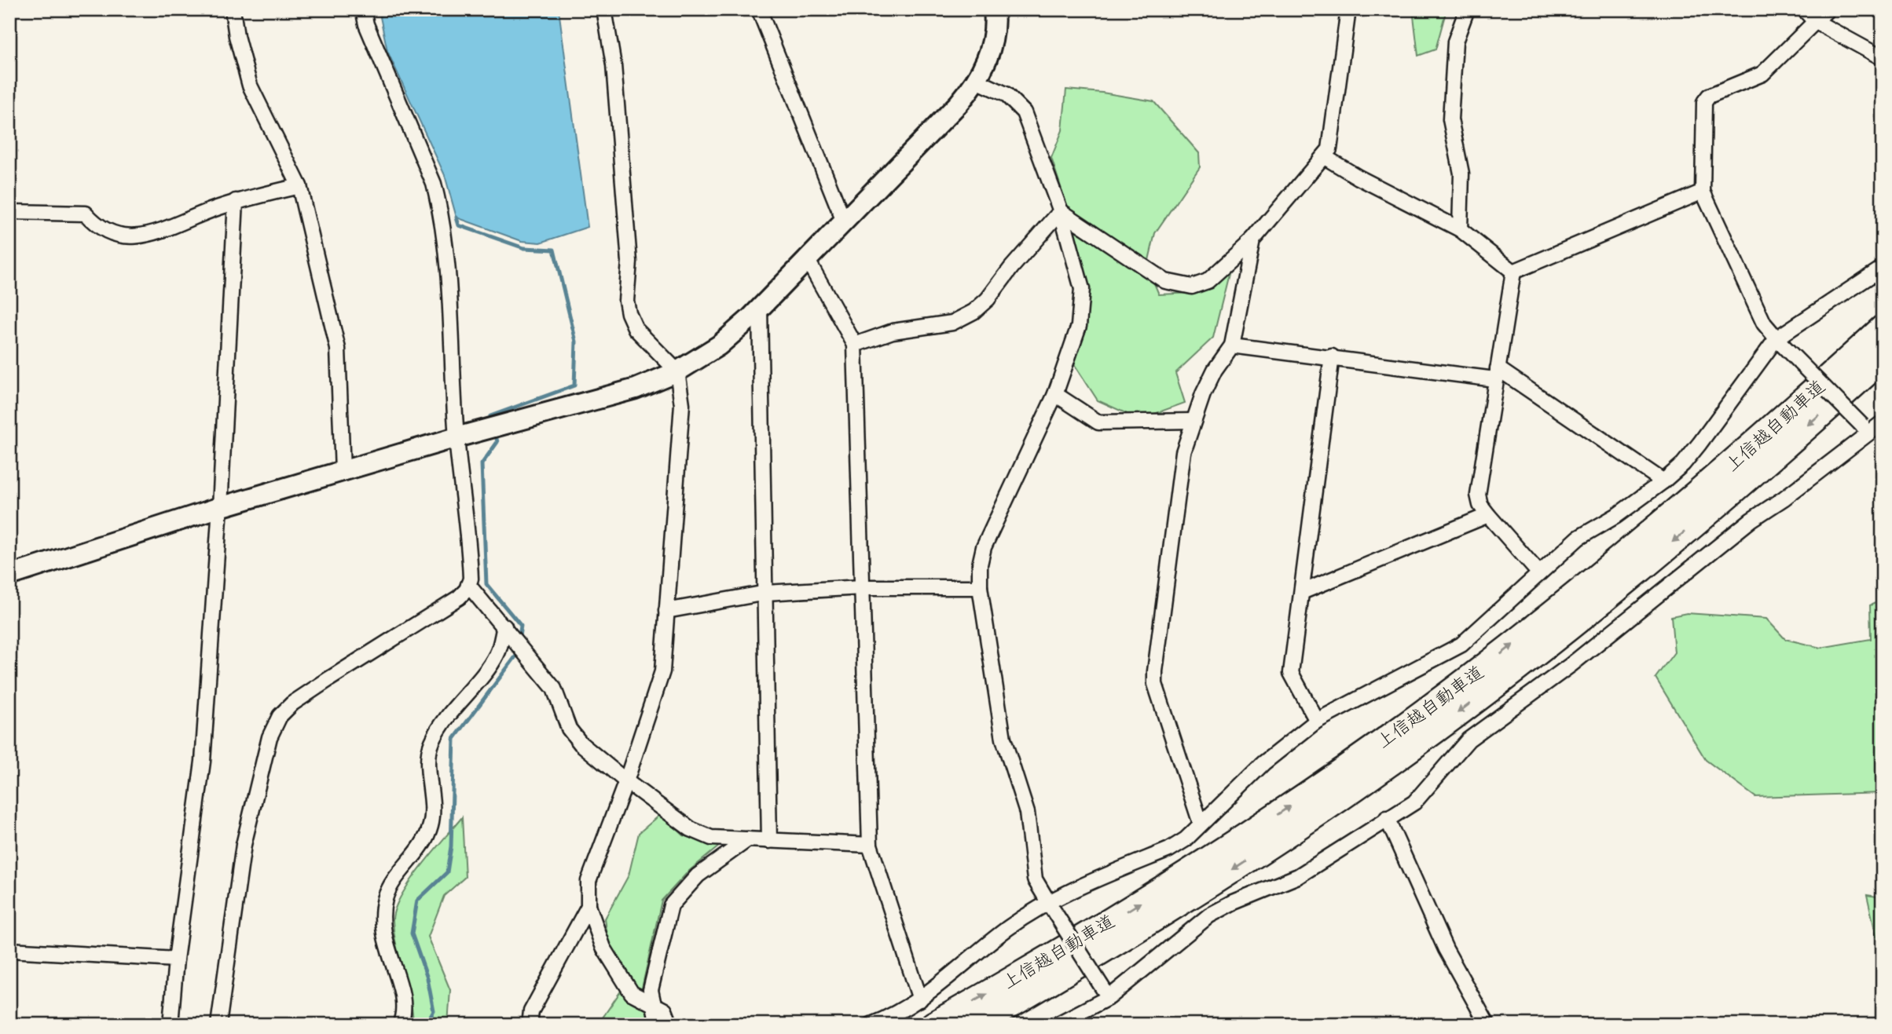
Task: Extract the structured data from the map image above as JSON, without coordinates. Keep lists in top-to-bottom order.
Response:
{
  "streets": {
    "highway": ["上信越自動車道"]
  }
}
